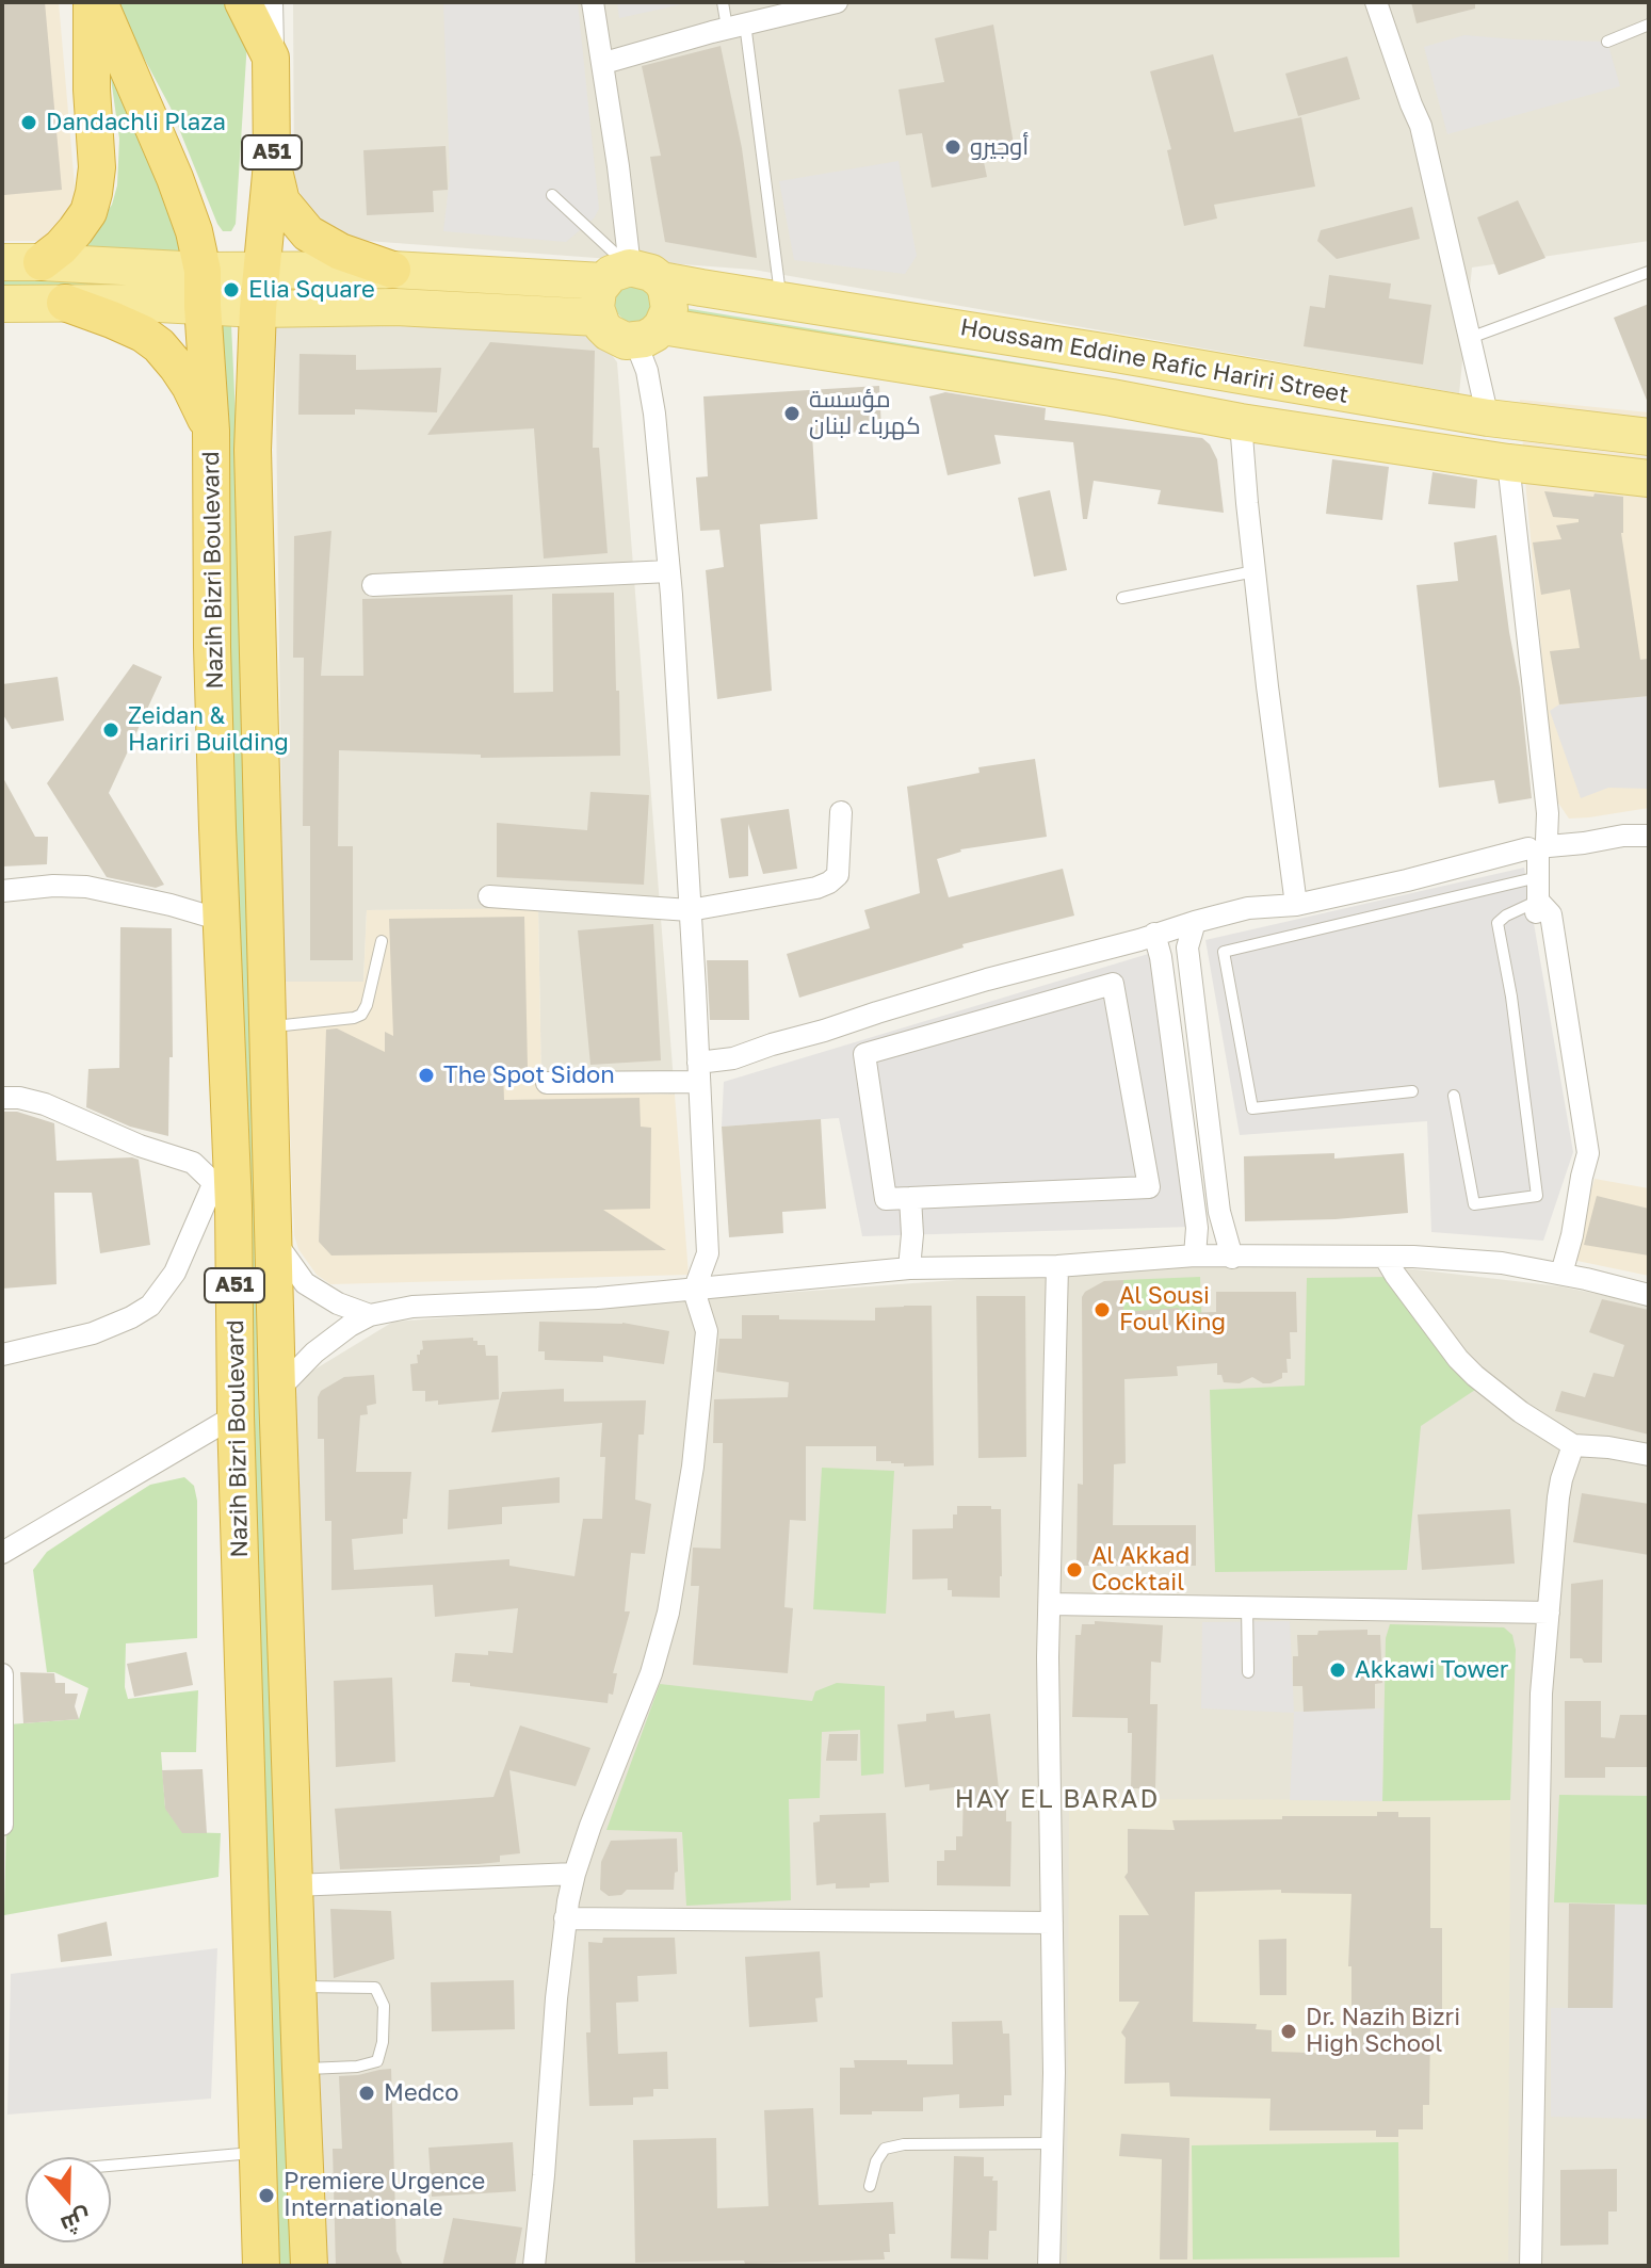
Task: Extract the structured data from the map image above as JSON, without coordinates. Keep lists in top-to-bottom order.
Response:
{
  "streets": {
    "highway": ["A51", "Nazih Bizri Boulevard"],
    "main road": ["Houssam Eddine Rafic Hariri Street"]
  },
  "crossings": [
    ["A51", "Houssam Eddine Rafic Hariri Street"],
    ["A51", "Nazih Bizri Boulevard"],
    ["Houssam Eddine Rafic Hariri Street", "Nazih Bizri Boulevard"]
  ],
  "districts": ["HAY EL BARAD"],
  "places": [
    "Dandachli Plaza",
    "أوجيرو",
    "Elia Square",
    "مؤسسة كهرباء لبنان",
    "Zeidan & Hariri Building",
    "The Spot Sidon",
    "Al Sousi Foul King",
    "Al Akkad Cocktail",
    "Akkawi Tower",
    "Dr. Nazih Bizri High School",
    "Medco",
    "Premiere Urgence Internationale"
  ],
  "north": "bottom"
}
